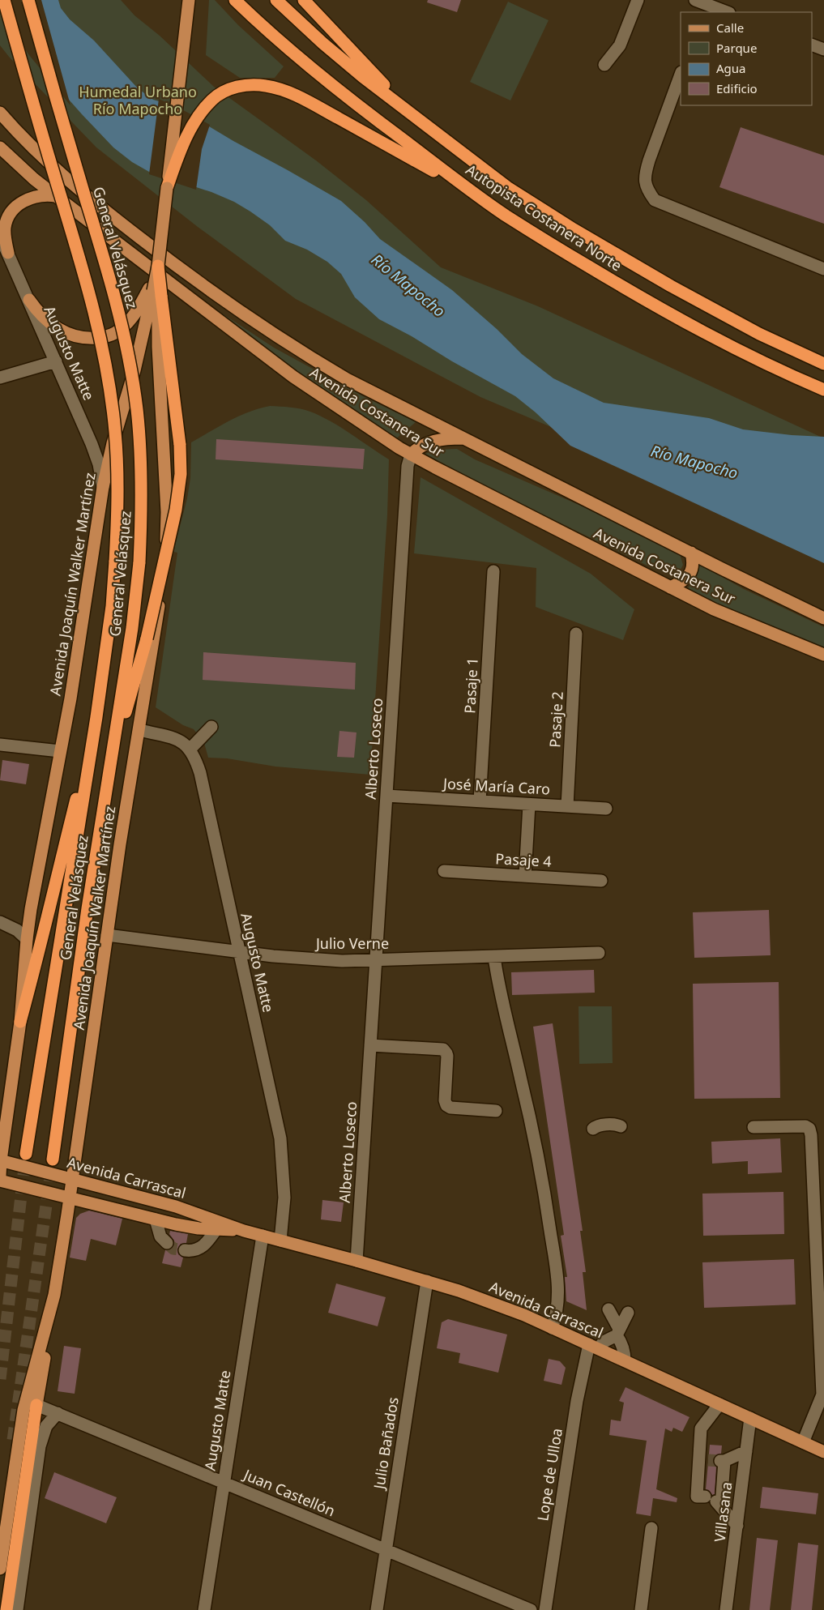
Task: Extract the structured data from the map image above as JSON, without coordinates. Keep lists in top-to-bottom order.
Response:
{
  "streets": {
    "highway": ["Autopista Costanera Norte", "General Velásquez"],
    "main road": ["Avenida Costanera Sur", "Avenida Joaquín Walker Martínez", "Avenida Carrascal"],
    "street": [
      "Augusto Matte",
      "Pasaje 1",
      "Pasaje 2",
      "Alberto Loseco",
      "José María Caro",
      "Pasaje 4",
      "Julio Verne",
      "Julio Bañados",
      "Lope de Ulloa",
      "Juan Castellón",
      "Villasana"
    ]
  },
  "crossings": [
    ["Augusto Matte", "Avenida Joaquín Walker Martínez"],
    ["Augusto Matte", "Julio Verne"],
    ["Augusto Matte", "Avenida Carrascal"],
    ["Augusto Matte", "Juan Castellón"],
    ["Avenida Costanera Sur", "Alberto Loseco"],
    ["Avenida Joaquín Walker Martínez", "Julio Verne"],
    ["Avenida Joaquín Walker Martínez", "Avenida Carrascal"],
    ["Pasaje 1", "José María Caro"],
    ["Pasaje 2", "José María Caro"],
    ["Alberto Loseco", "José María Caro"],
    ["Alberto Loseco", "Julio Verne"],
    ["Alberto Loseco", "Avenida Carrascal"],
    ["Avenida Carrascal", "Julio Bañados"],
    ["Avenida Carrascal", "Lope de Ulloa"],
    ["Avenida Carrascal", "Villasana"],
    ["Julio Bañados", "Juan Castellón"]
  ],
  "water": ["Río Mapocho"],
  "parks": ["Humedal Urbano Río Mapocho"],
  "legend": [
    "Calle",
    "Parque",
    "Agua",
    "Edificio"
  ]
}
